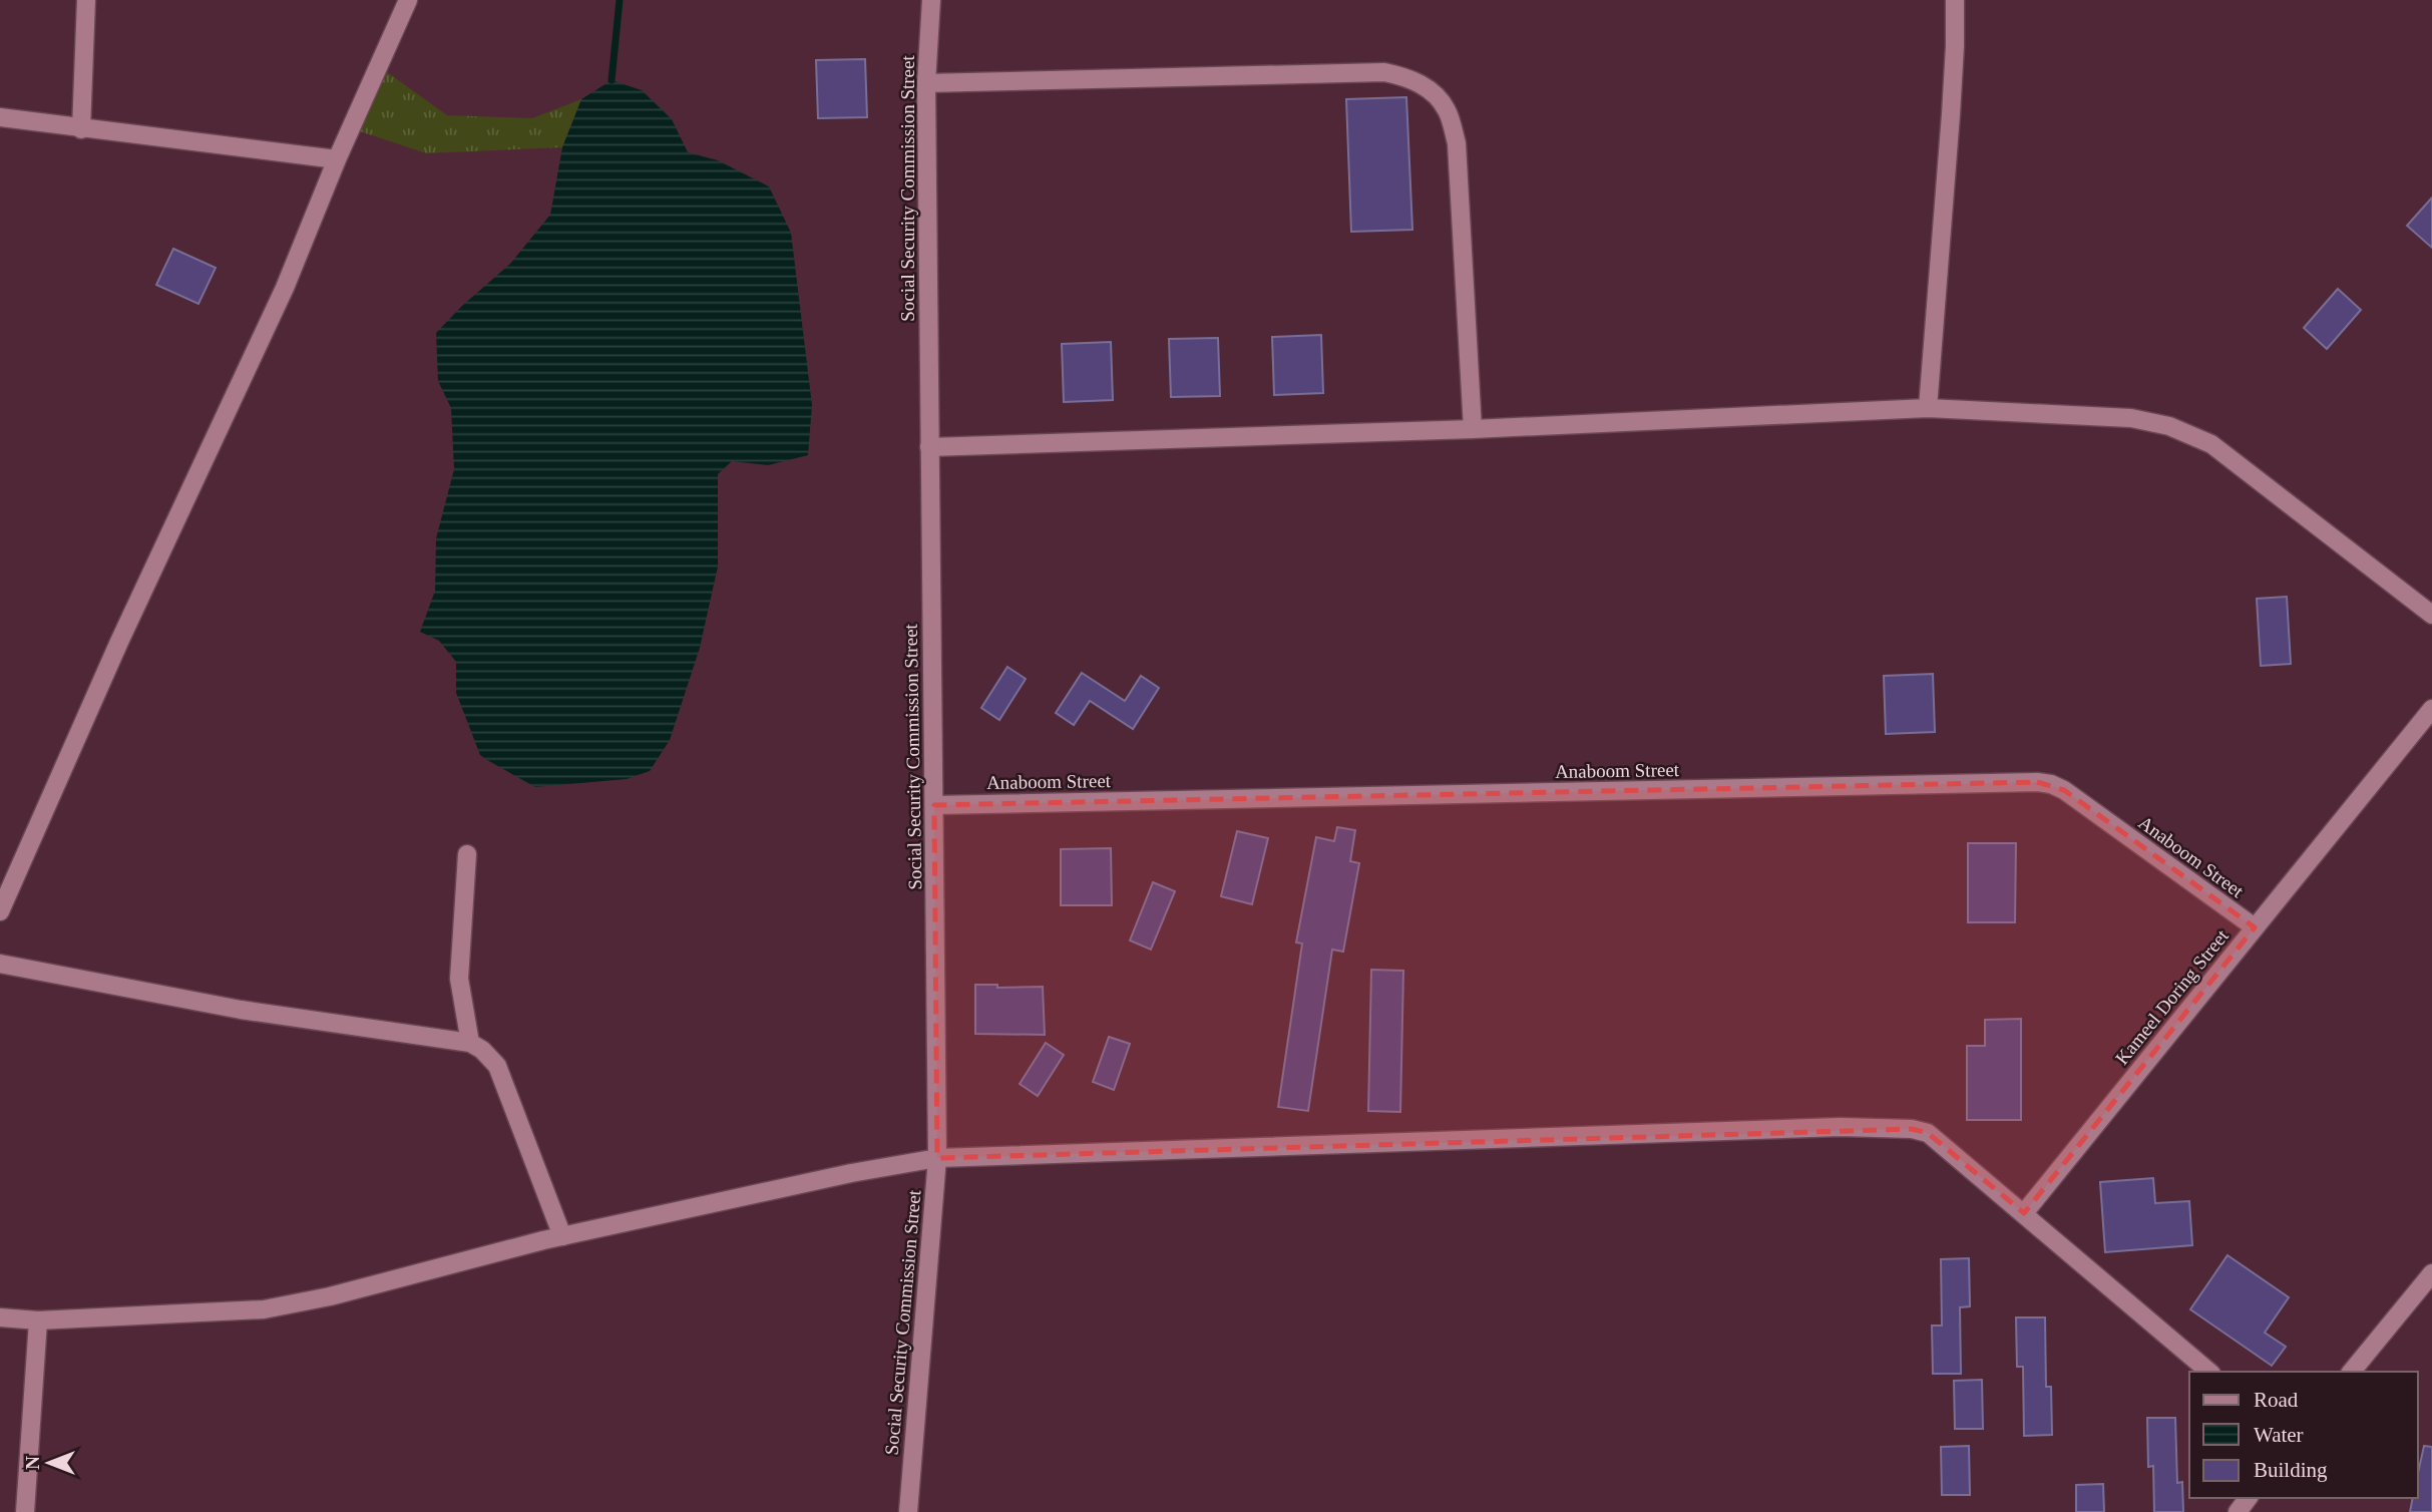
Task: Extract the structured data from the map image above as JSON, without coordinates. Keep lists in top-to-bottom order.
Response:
{
  "streets": {
    "street": ["Social Security Commission Street", "Anaboom Street", "Kameel Doring Street"]
  },
  "crossings": [
    ["Social Security Commission Street", "Anaboom Street"],
    ["Anaboom Street", "Kameel Doring Street"]
  ],
  "legend": ["Road", "Water", "Building"],
  "north": "left"
}
